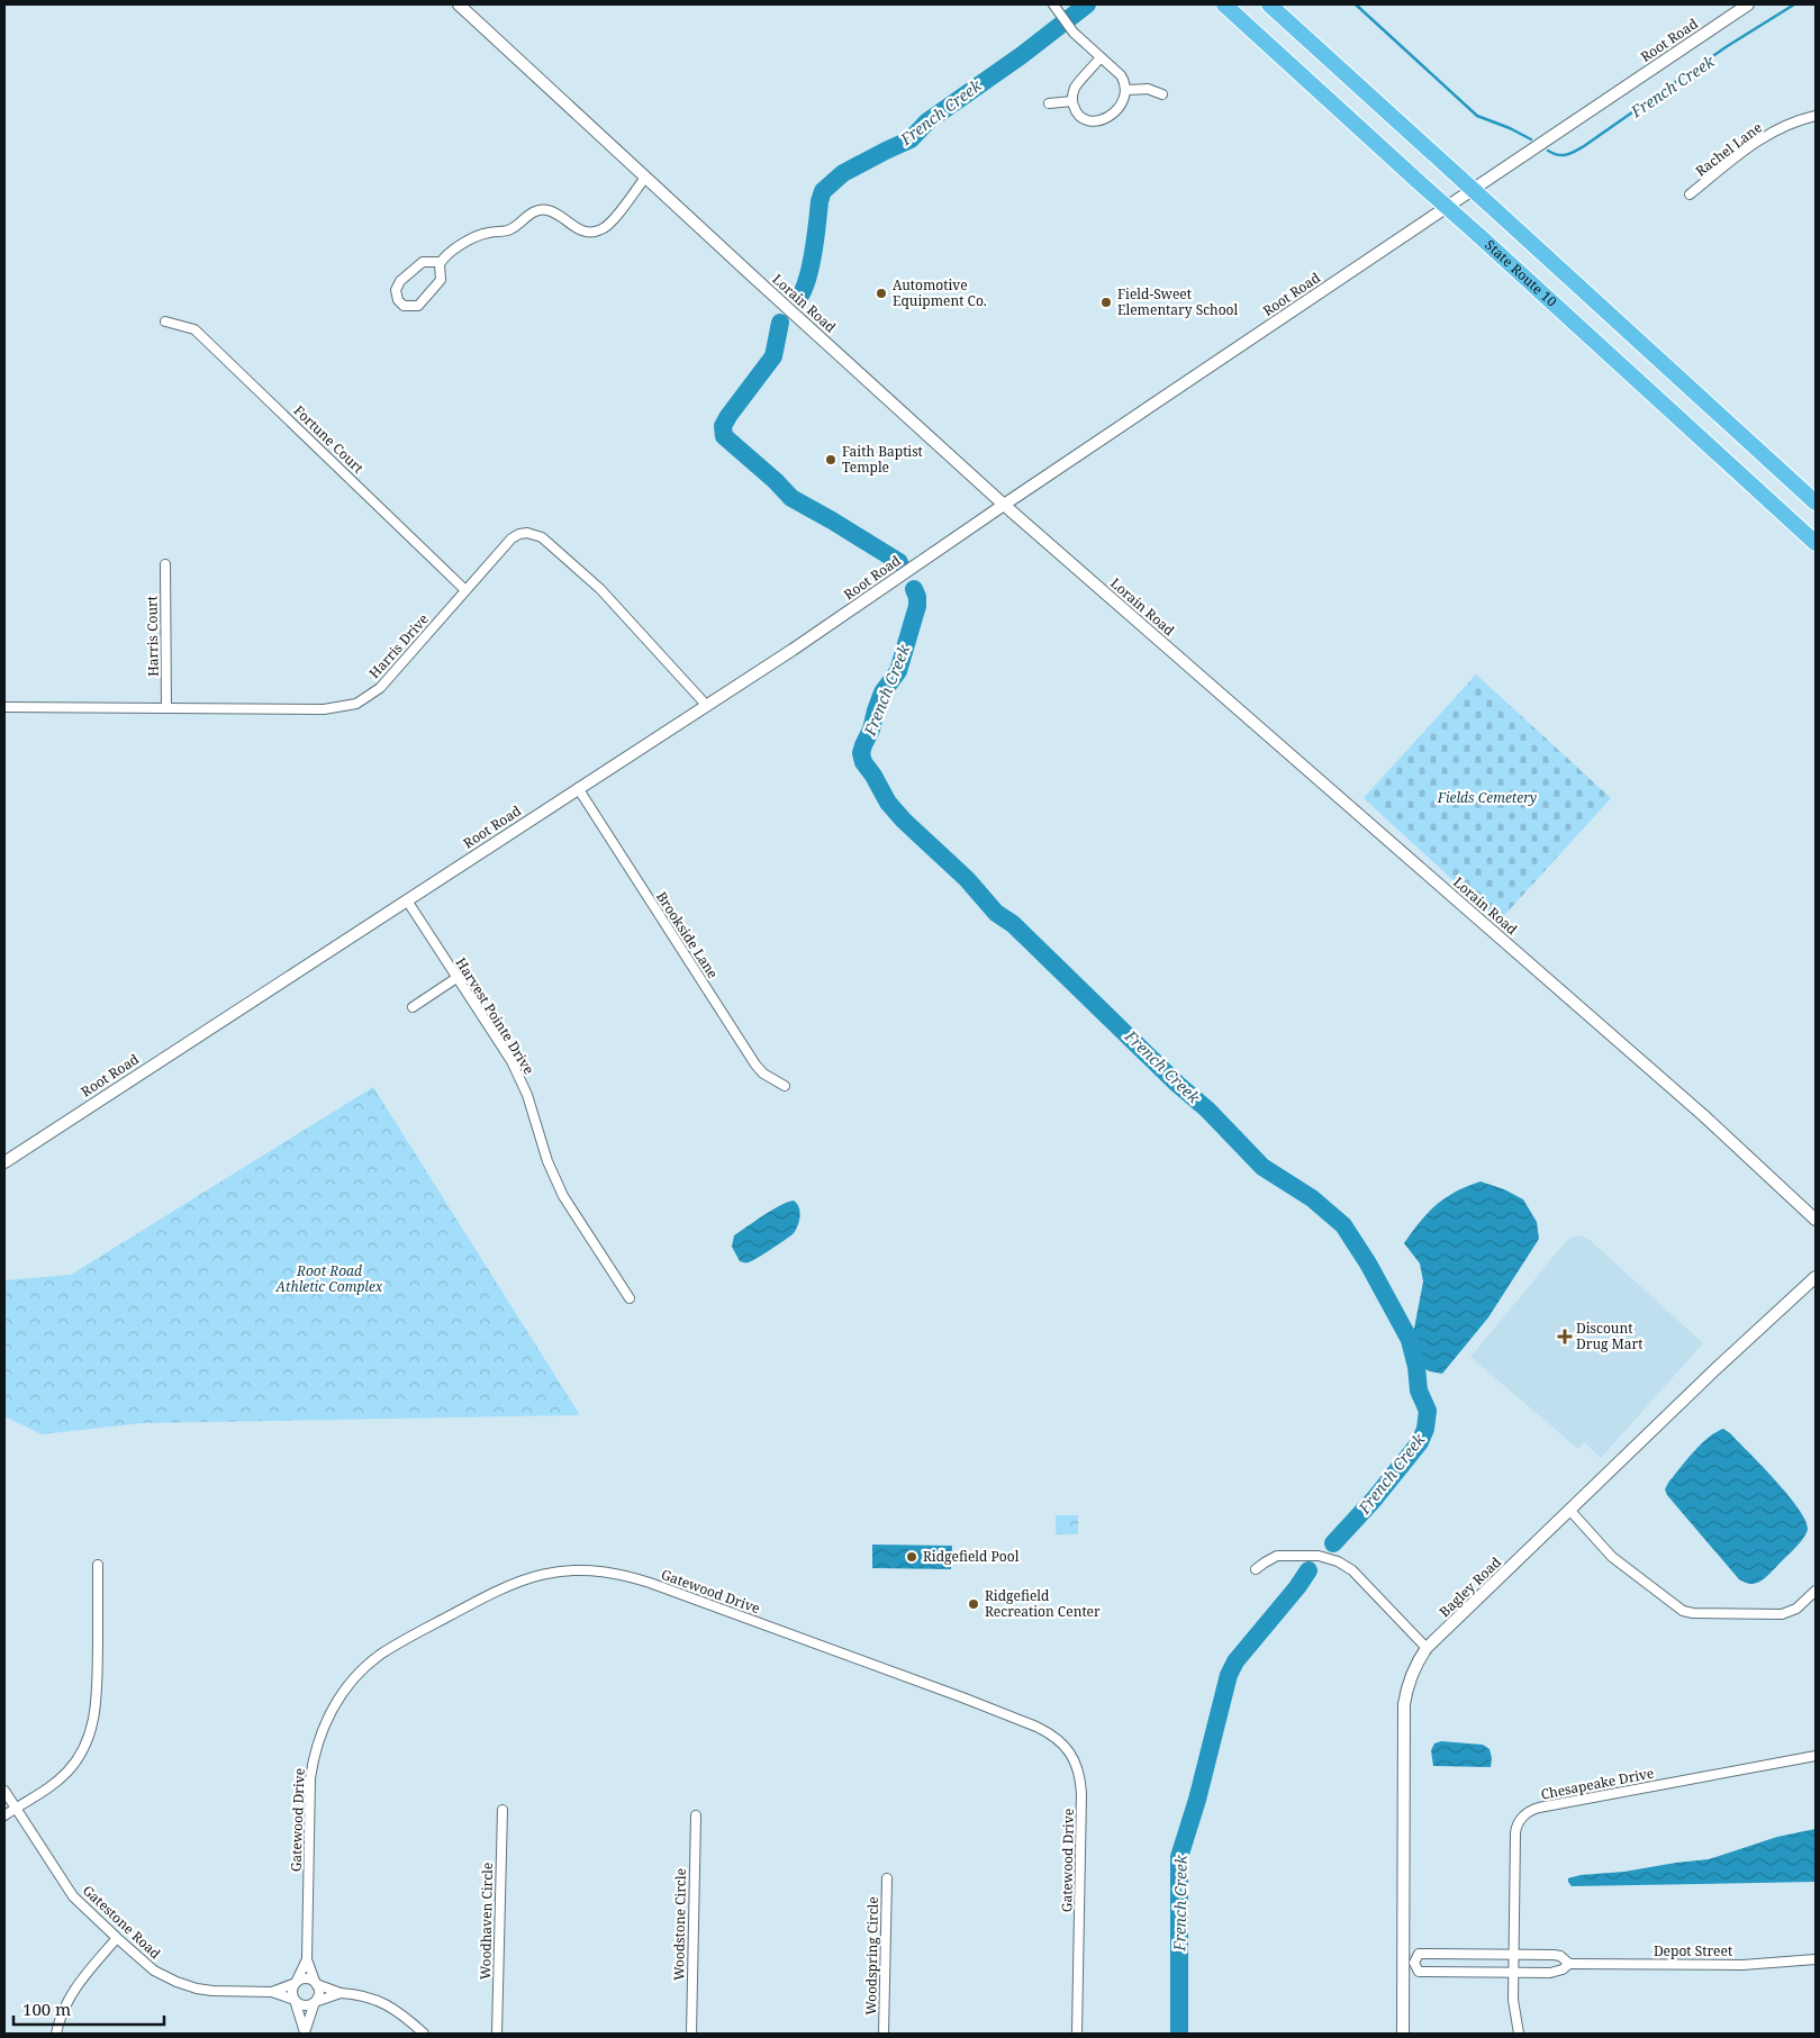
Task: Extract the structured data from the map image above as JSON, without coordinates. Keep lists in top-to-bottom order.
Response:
{
  "streets": {
    "highway": ["State Route 10"],
    "street": [
      "Root Road",
      "Rachel Lane",
      "Lorain Road",
      "Fortune Court",
      "Harris Court",
      "Harris Drive",
      "Brookside Lane",
      "Harvest Pointe Drive",
      "Bagley Road",
      "Gatewood Drive",
      "Chesapeake Drive",
      "Woodhaven Circle",
      "Gatestone Road",
      "Woodstone Circle",
      "Depot Street",
      "Woodspring Circle"
    ]
  },
  "crossings": [
    ["Root Road", "Lorain Road"],
    ["Root Road", "Harris Drive"],
    ["Root Road", "Brookside Lane"],
    ["Root Road", "Harvest Pointe Drive"],
    ["Fortune Court", "Harris Drive"],
    ["Harris Court", "Harris Drive"],
    ["Bagley Road", "Depot Street"],
    ["Gatewood Drive", "Gatestone Road"],
    ["Chesapeake Drive", "Depot Street"]
  ],
  "water": ["French Creek"],
  "parks": ["Fields Cemetery", "Root Road Athletic Complex"],
  "places": {
    "other": [
      "Automotive Equipment Co.",
      "Field-Sweet Elementary School",
      "Faith Baptist Temple",
      "Ridgefield Pool",
      "Ridgefield Recreation Center"
    ],
    "health": ["Discount Drug Mart"]
  },
  "scale_bar": "100 m"
}
